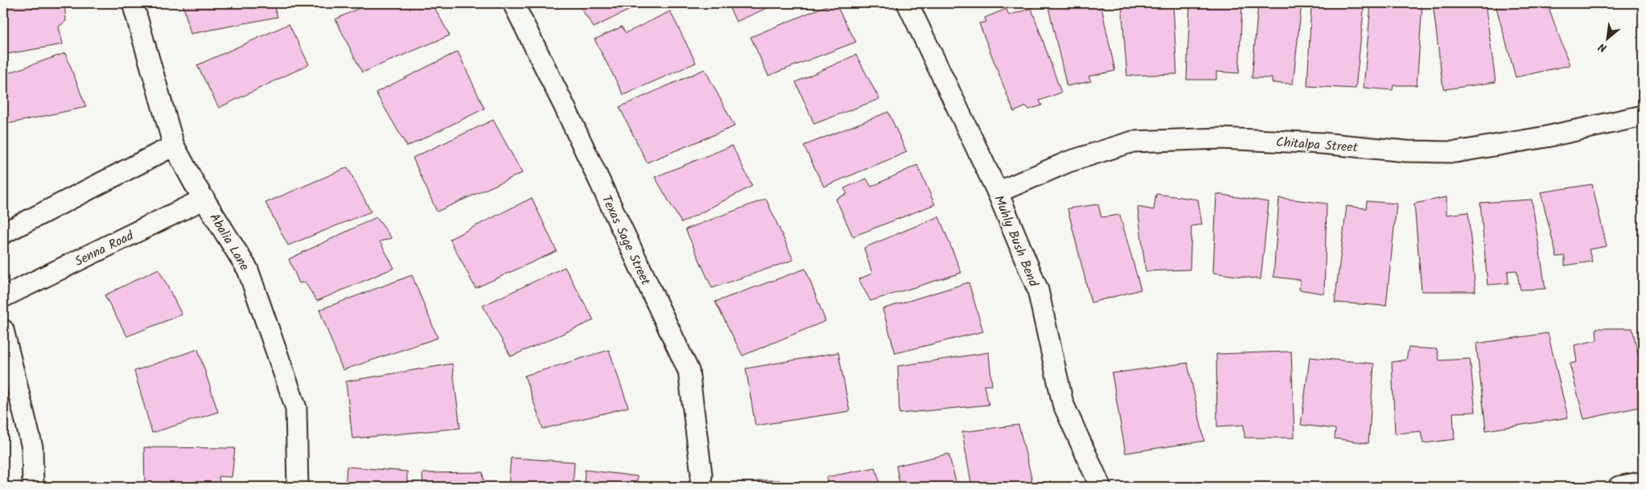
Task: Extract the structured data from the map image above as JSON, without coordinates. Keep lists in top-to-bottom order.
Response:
{
  "streets": {
    "street": [
      "Chitalpa Street",
      "Texas Sage Street",
      "Muhly Bush Bend",
      "Abalia Lane",
      "Senna Road"
    ]
  },
  "crossings": [
    ["Chitalpa Street", "Muhly Bush Bend"],
    ["Abalia Lane", "Senna Road"]
  ],
  "north": "bottom left"
}
